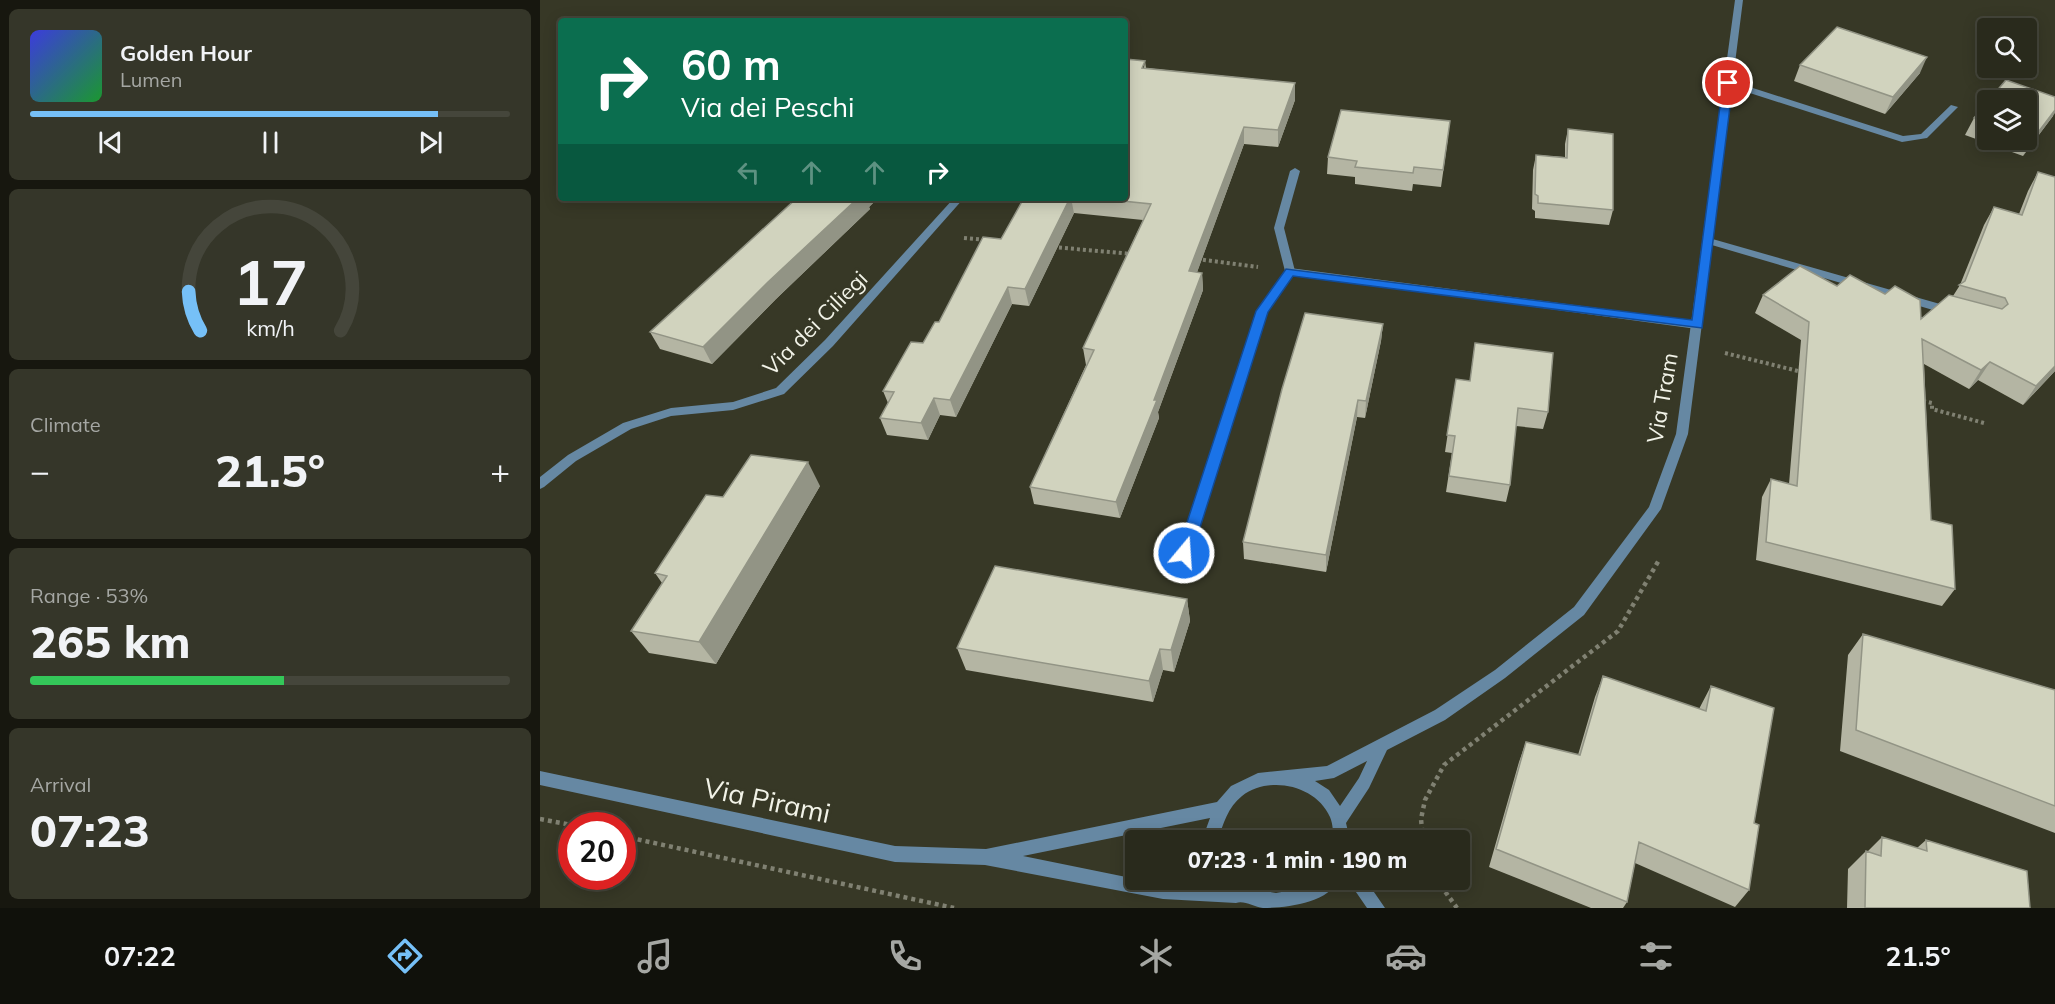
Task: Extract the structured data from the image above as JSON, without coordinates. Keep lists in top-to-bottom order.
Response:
{
  "streets": {
    "street": ["Via dei Ciliegi", "Via Tram", "Via Pirami"]
  },
  "page": {
    "turn": ["60 m", "Via dei Peschi"],
    "song": ["Golden Hour", "Lumen"],
    "tile": [
      "Climate",
      ["Range · 53%", "265 km"],
      ["Arrival", "07:23"]
    ],
    "heat": ["−", "21.5°", "+"],
    "limit": "20",
    "trip": "07:23 · 1 min · 190 m",
    "tabs": ["07:22", "21.5°"],
    "gauge": ["17", "km/h"]
  }
}
